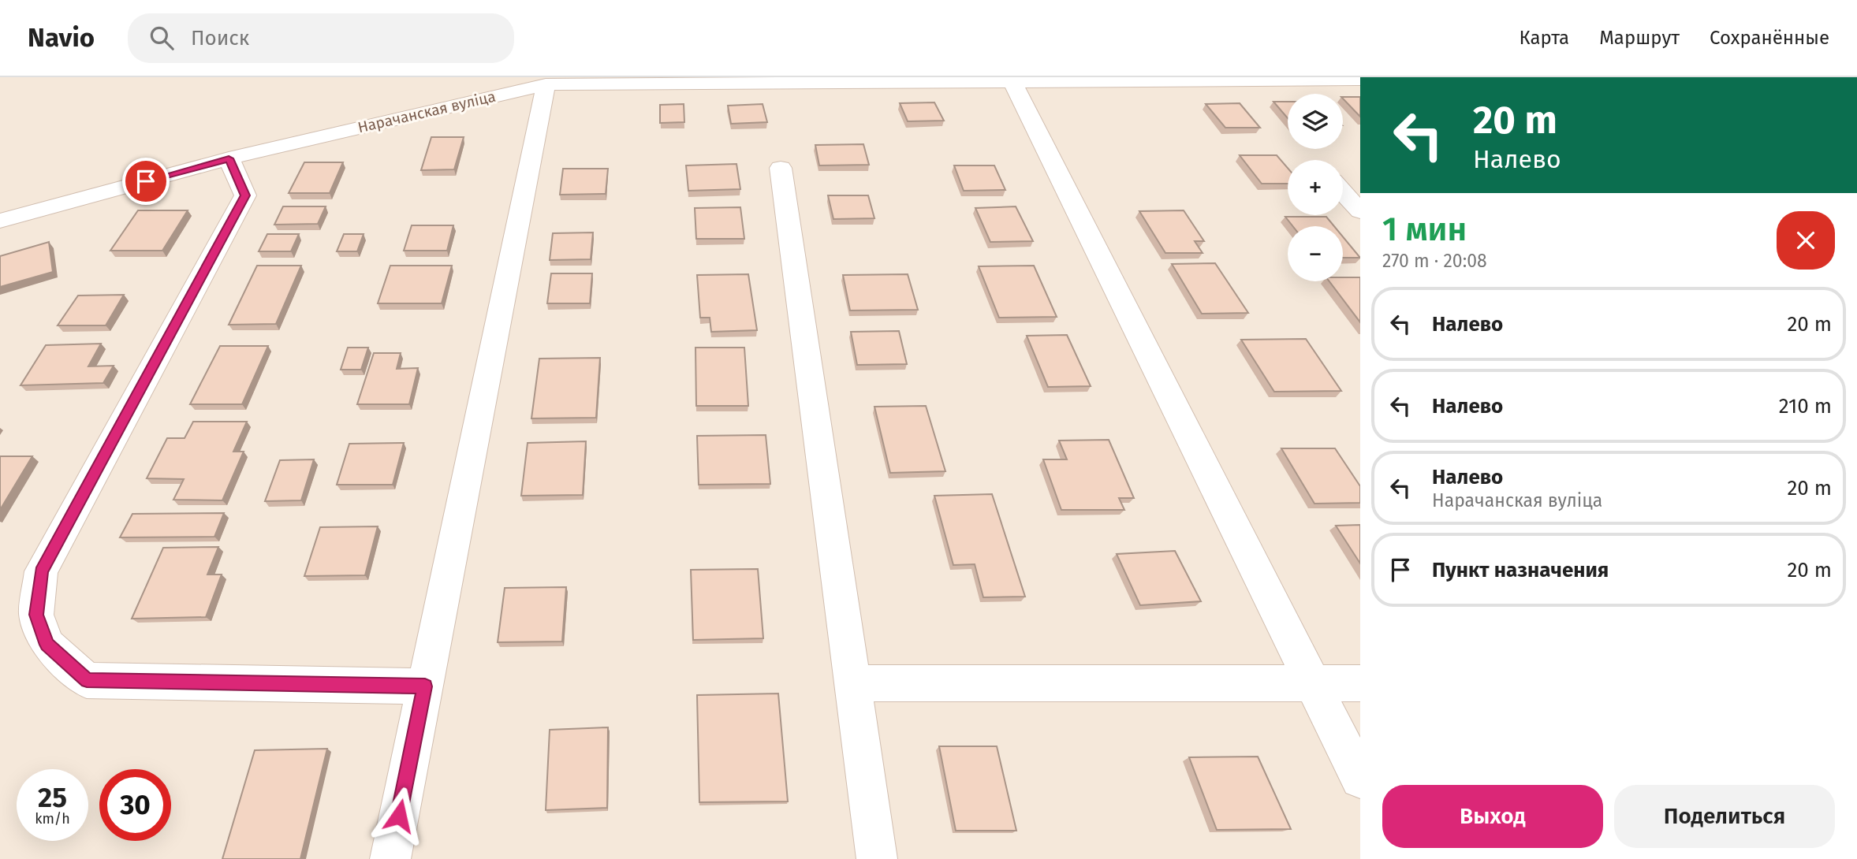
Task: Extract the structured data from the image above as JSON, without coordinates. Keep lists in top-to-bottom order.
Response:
{
  "streets": {
    "street": ["Нарачанская вуліца"]
  },
  "page": {
    "header": "Navio",
    "search": "Поиск",
    "nav": ["Карта", "Маршрут", "Сохранённые"],
    "turn": ["20 m", "Налево"],
    "map_buttons": ["+", "−"],
    "heading": ["1 мин", "270 m · 20:08"],
    "list": [
      {
        "name": "Налево",
        "value": "20 m"
      },
      {
        "name": "Налево",
        "value": "210 m"
      },
      {
        "name": "Налево",
        "note": "Нарачанская вуліца",
        "value": "20 m"
      },
      {
        "name": "Пункт назначения",
        "value": "20 m"
      }
    ],
    "speed": "25 km/h",
    "limit": "30",
    "buttons": ["Выход", "Поделиться"]
  }
}
